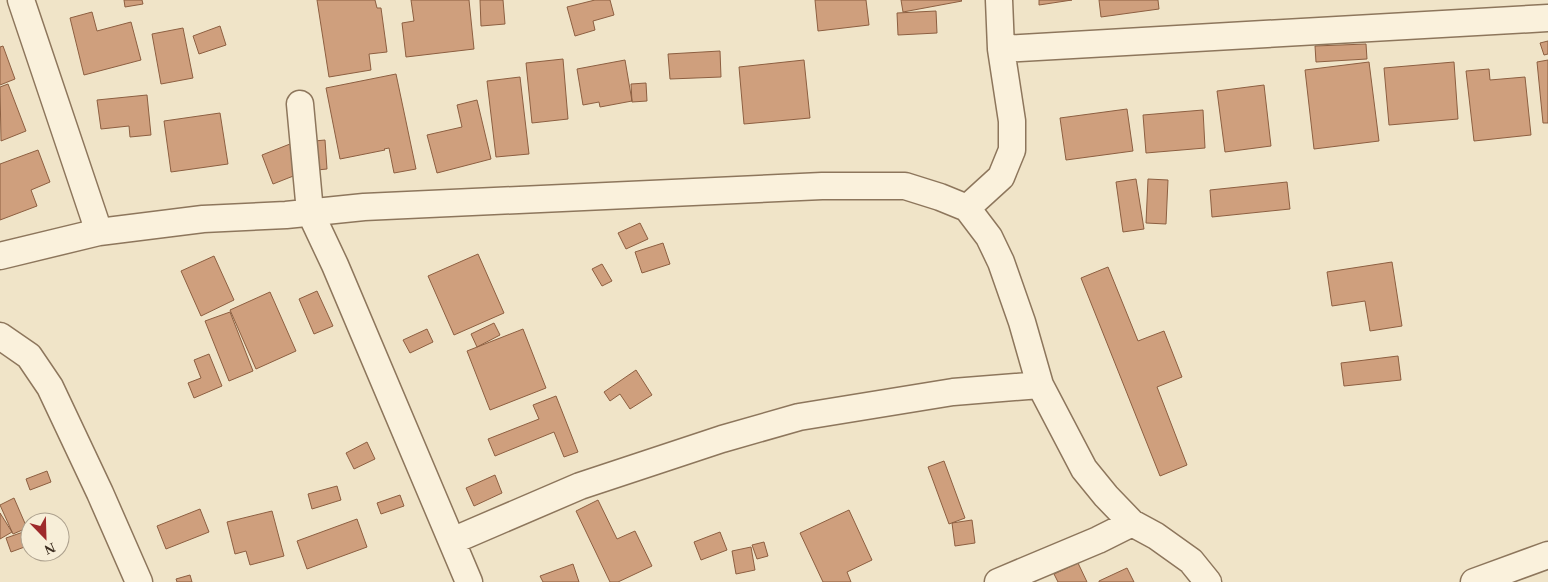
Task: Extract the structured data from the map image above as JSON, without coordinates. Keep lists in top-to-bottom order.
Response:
{
  "north": "bottom right"
}
